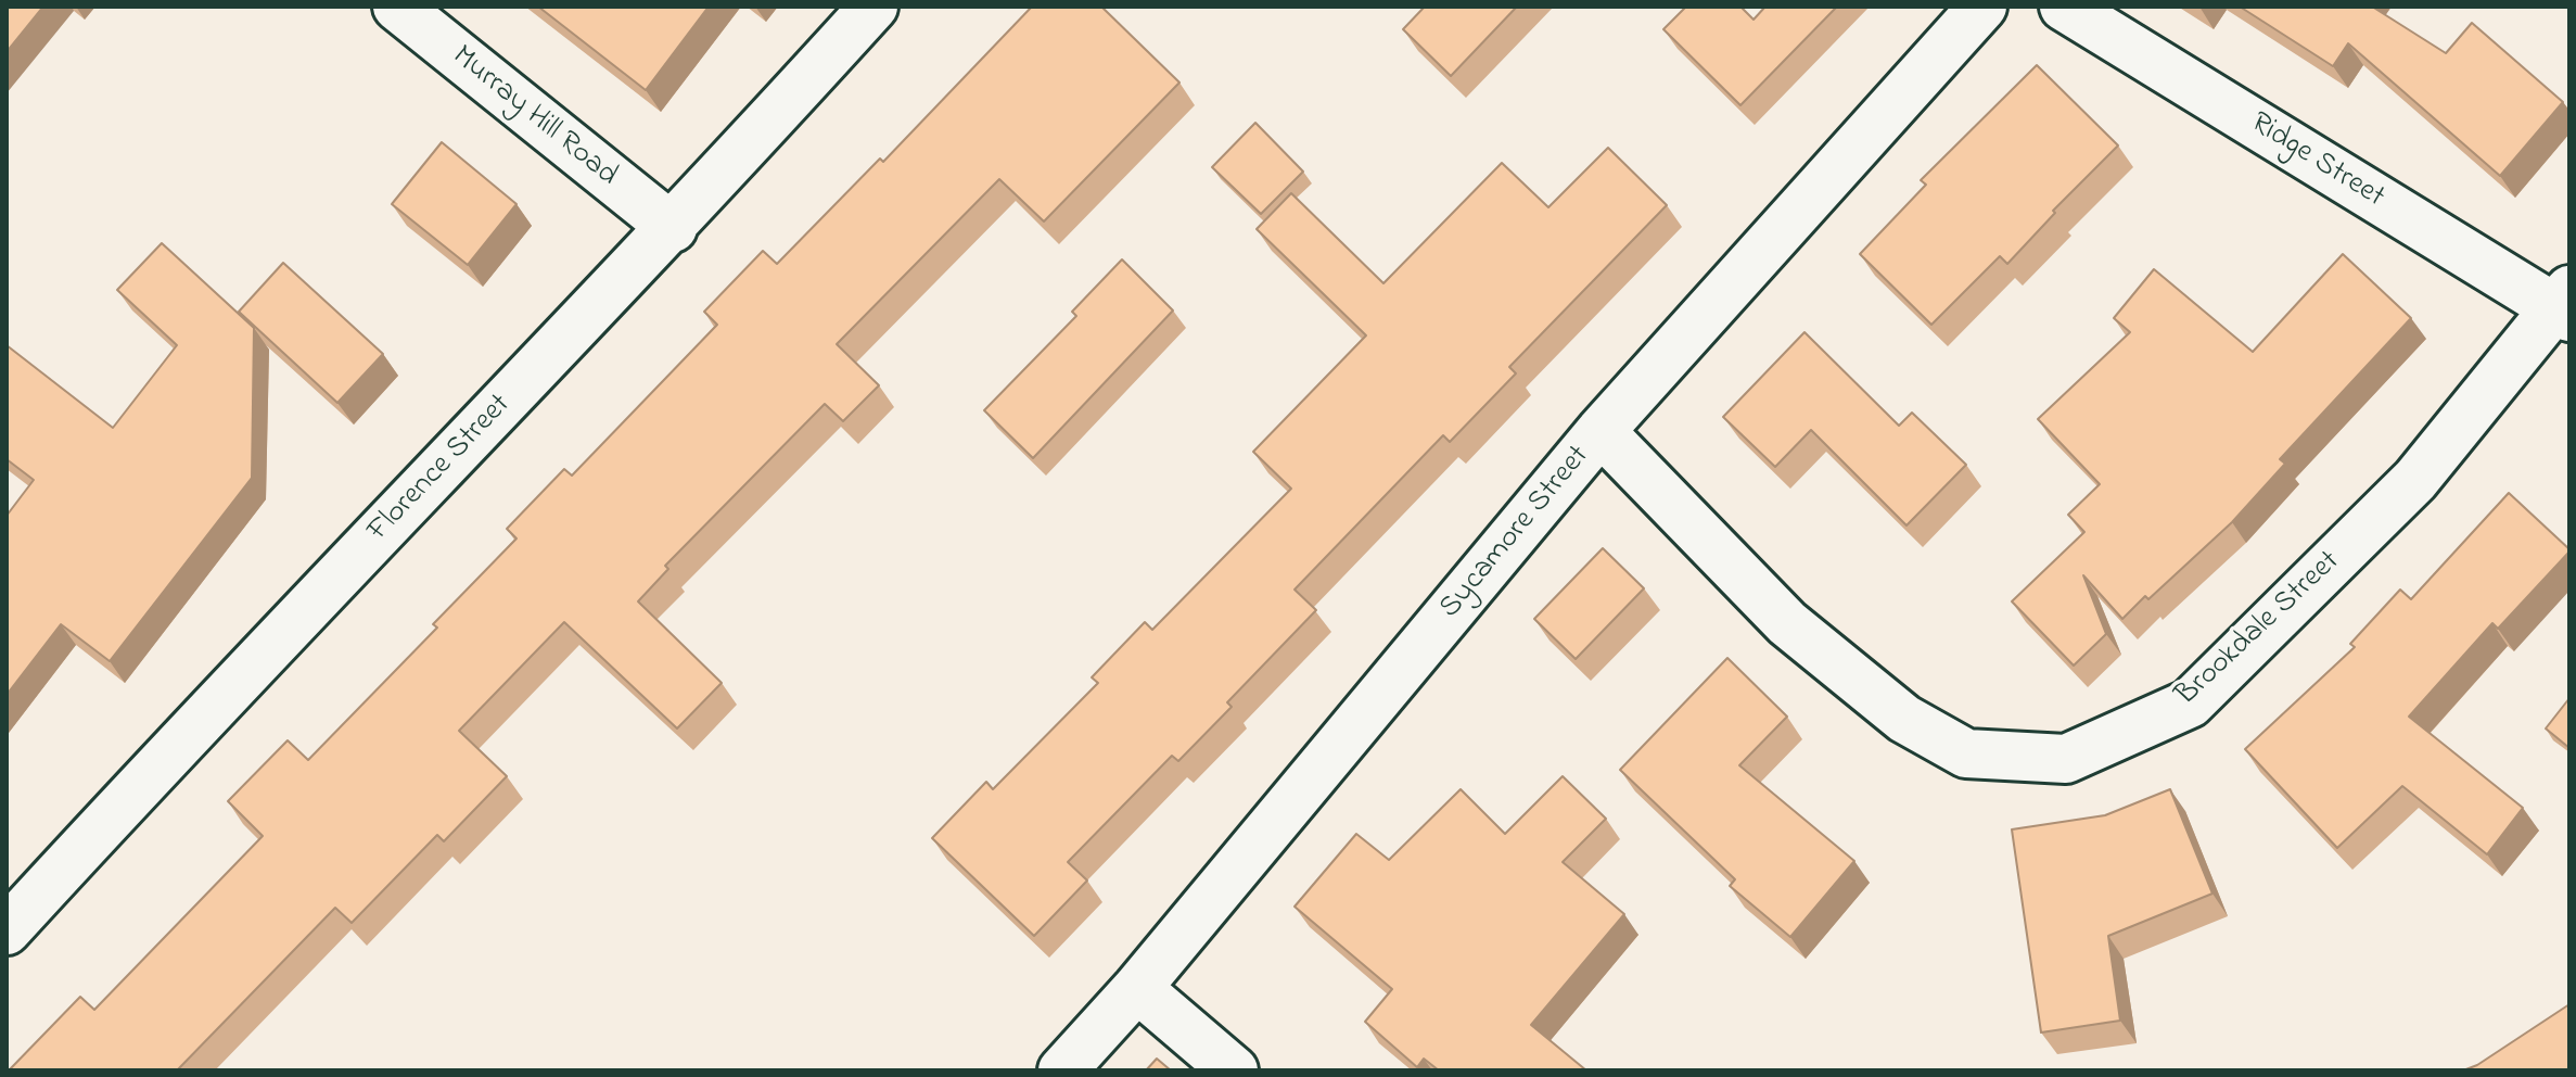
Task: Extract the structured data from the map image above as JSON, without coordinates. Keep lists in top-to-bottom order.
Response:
{
  "streets": {
    "street": [
      "Murray Hill Road",
      "Ridge Street",
      "Florence Street",
      "Sycamore Street",
      "Brookdale Street"
    ]
  },
  "crossings": [
    ["Murray Hill Road", "Florence Street"],
    ["Ridge Street", "Brookdale Street"],
    ["Sycamore Street", "Brookdale Street"]
  ]
}
